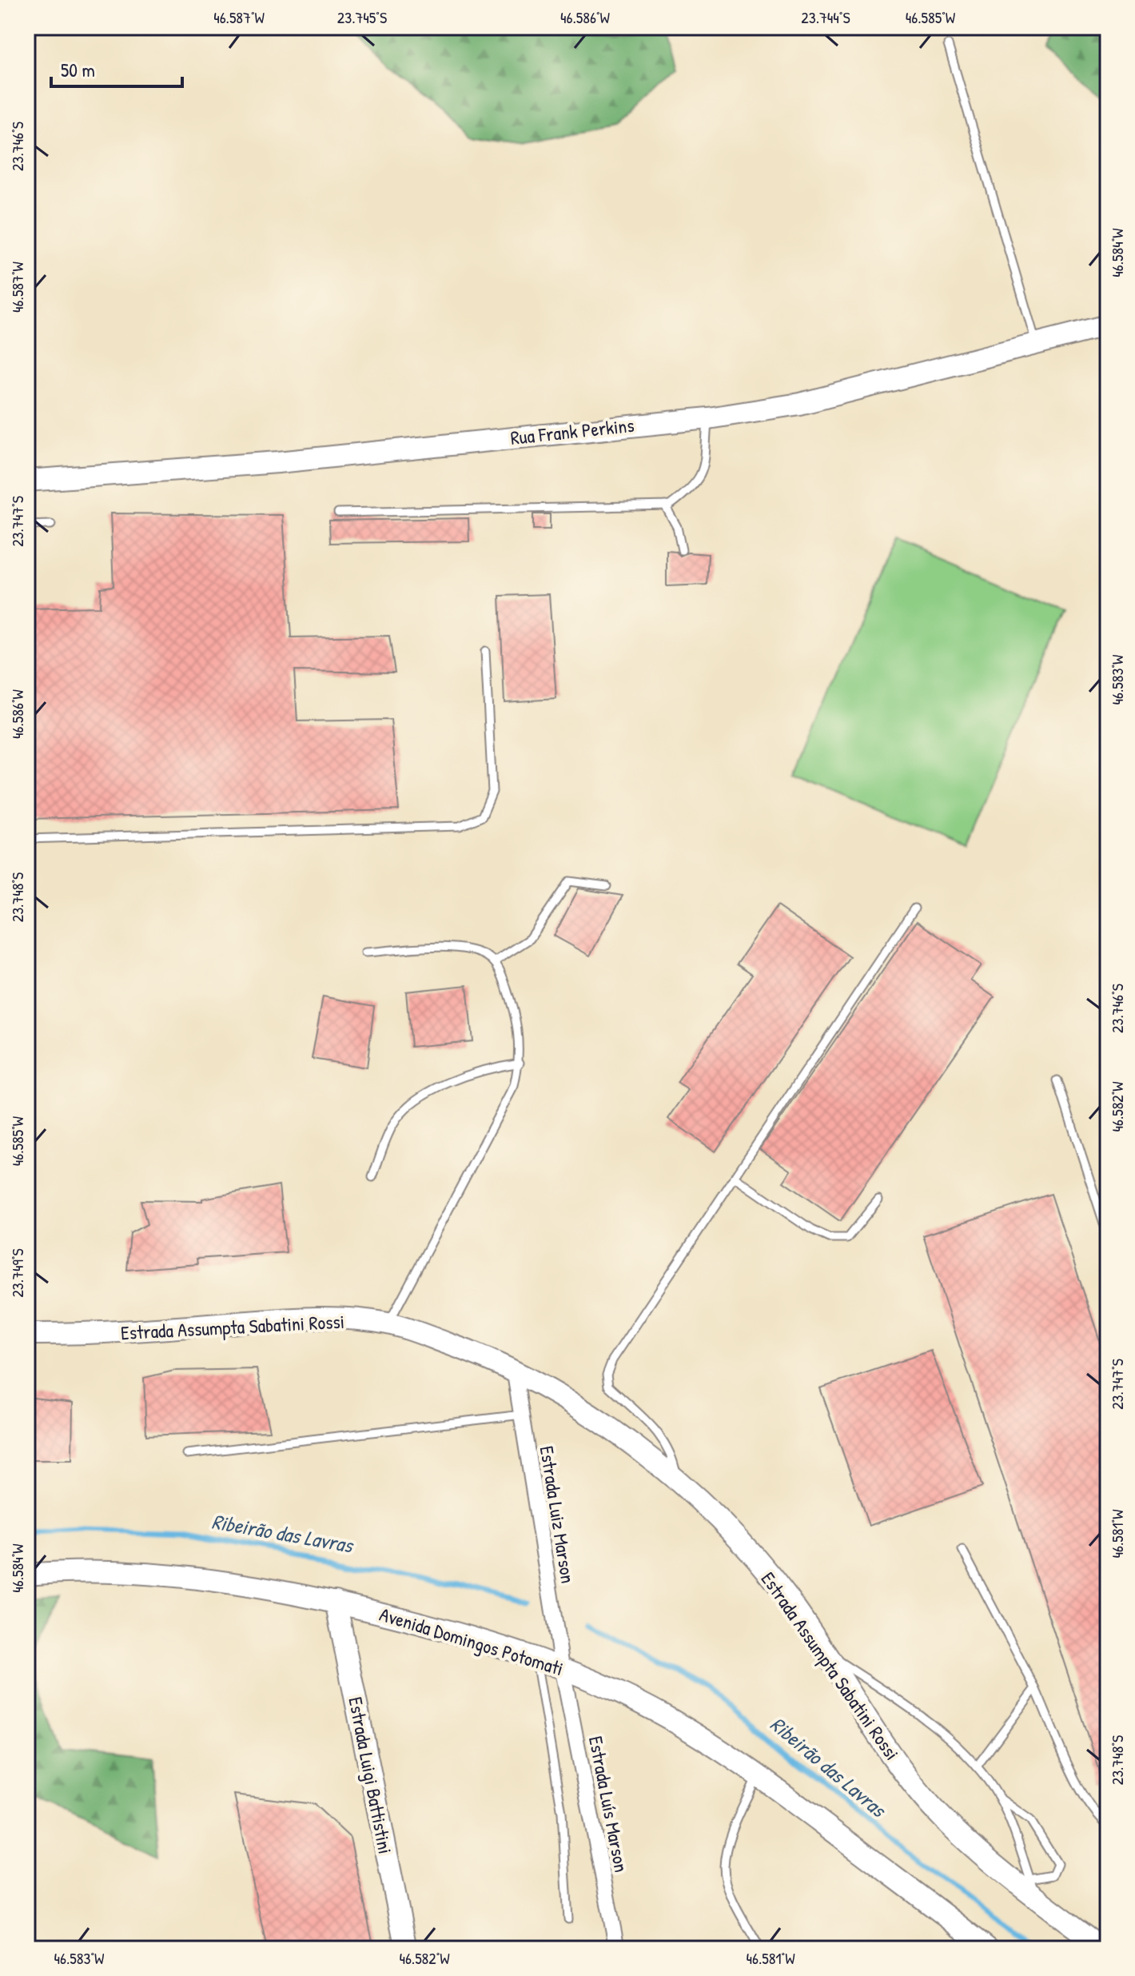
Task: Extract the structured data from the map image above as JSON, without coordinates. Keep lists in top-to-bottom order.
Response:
{
  "streets": {
    "street": [
      "Rua Frank Perkins",
      "Estrada Assumpta Sabatini Rossi",
      "Estrada Luiz Marson",
      "Avenida Domingos Potomati",
      "Estrada Luigi Battistini",
      "Estrada Luís Marson"
    ]
  },
  "crossings": [
    ["Estrada Assumpta Sabatini Rossi", "Estrada Luiz Marson"],
    ["Estrada Luiz Marson", "Avenida Domingos Potomati"],
    ["Estrada Luiz Marson", "Estrada Luís Marson"],
    ["Avenida Domingos Potomati", "Estrada Luigi Battistini"],
    ["Avenida Domingos Potomati", "Estrada Luís Marson"]
  ],
  "water": ["Ribeirão das Lavras"],
  "scale_bar": "50 m",
  "coordinates": [
    "46.587°W",
    "23.745°S",
    "46.586°W",
    "23.744°S",
    "46.585°W",
    "23.746°S",
    "46.584°W",
    "23.747°S",
    "46.583°W",
    "23.748°S",
    "46.582°W",
    "23.749°S",
    "46.581°W"
  ]
}
